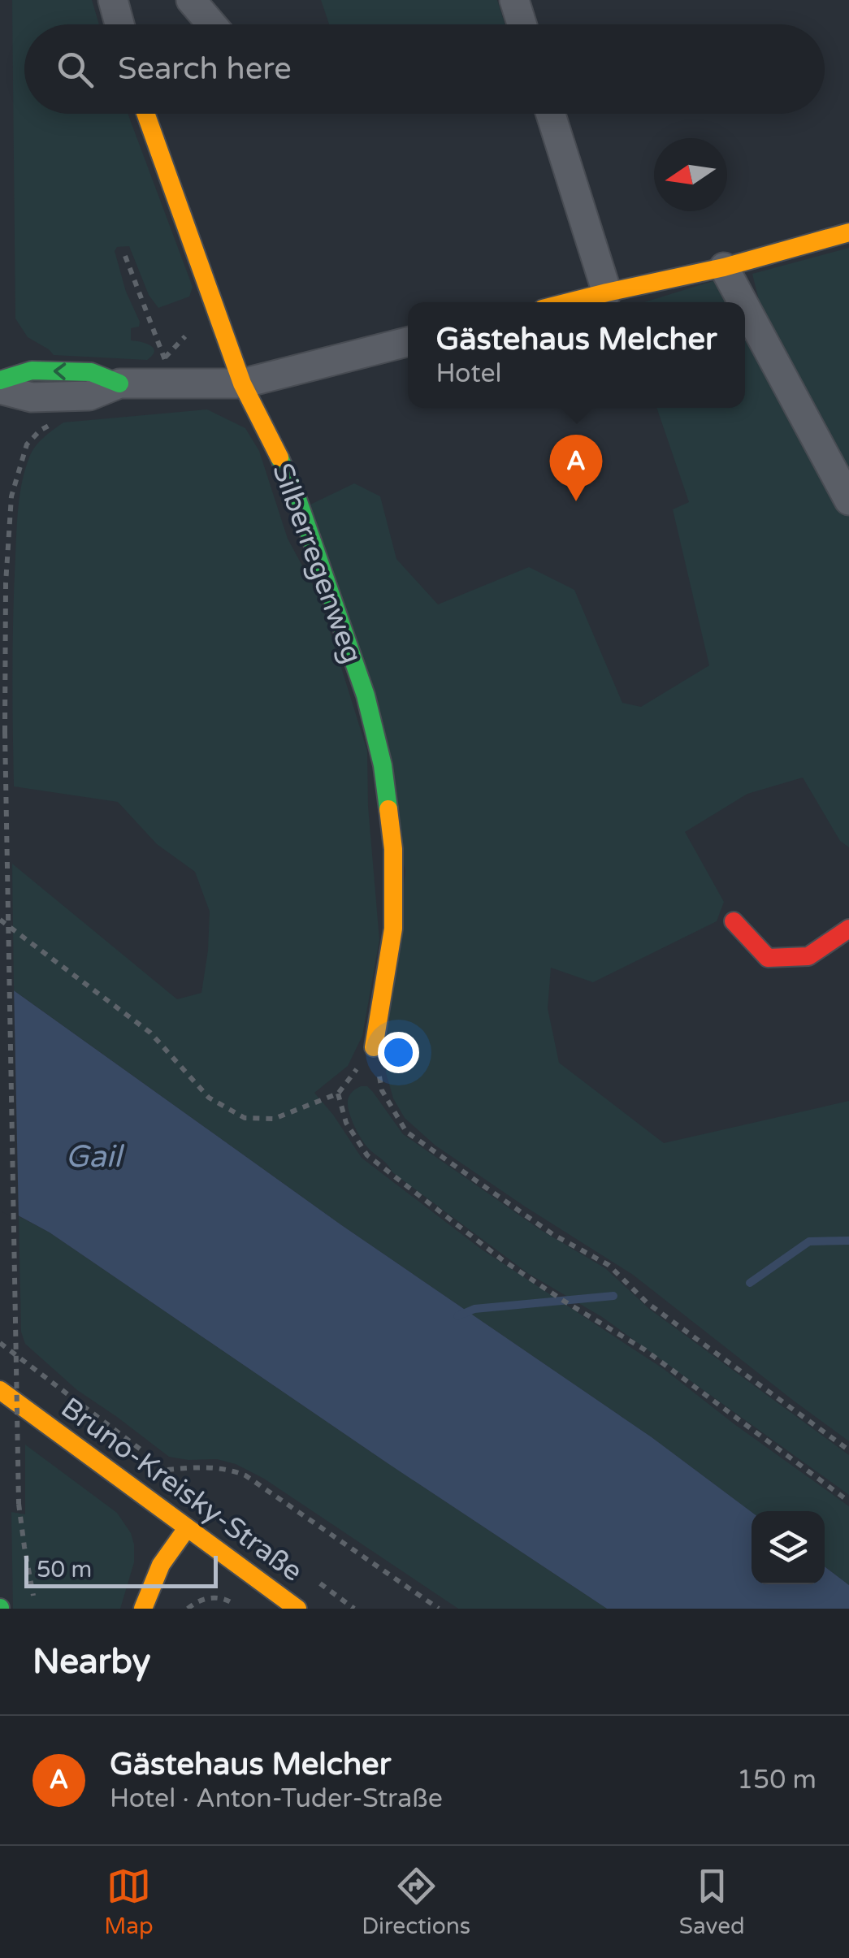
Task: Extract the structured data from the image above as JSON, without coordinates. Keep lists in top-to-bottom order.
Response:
{
  "streets": {
    "street": ["Silberregenweg", "Bruno-Kreisky-Straße"]
  },
  "water": ["Gail"],
  "scale_bar": "50 m",
  "north": "left",
  "page": {
    "search": "Search here",
    "popup": ["Gästehaus Melcher", "Hotel"],
    "pins": "A",
    "scale": "50 m",
    "heading": "Nearby",
    "list": [
      {
        "mark": "A",
        "name": "Gästehaus Melcher",
        "note": "Hotel · Anton-Tuder-Straße",
        "value": "150 m"
      }
    ],
    "nav": ["Map", "Directions", "Saved"]
  }
}
